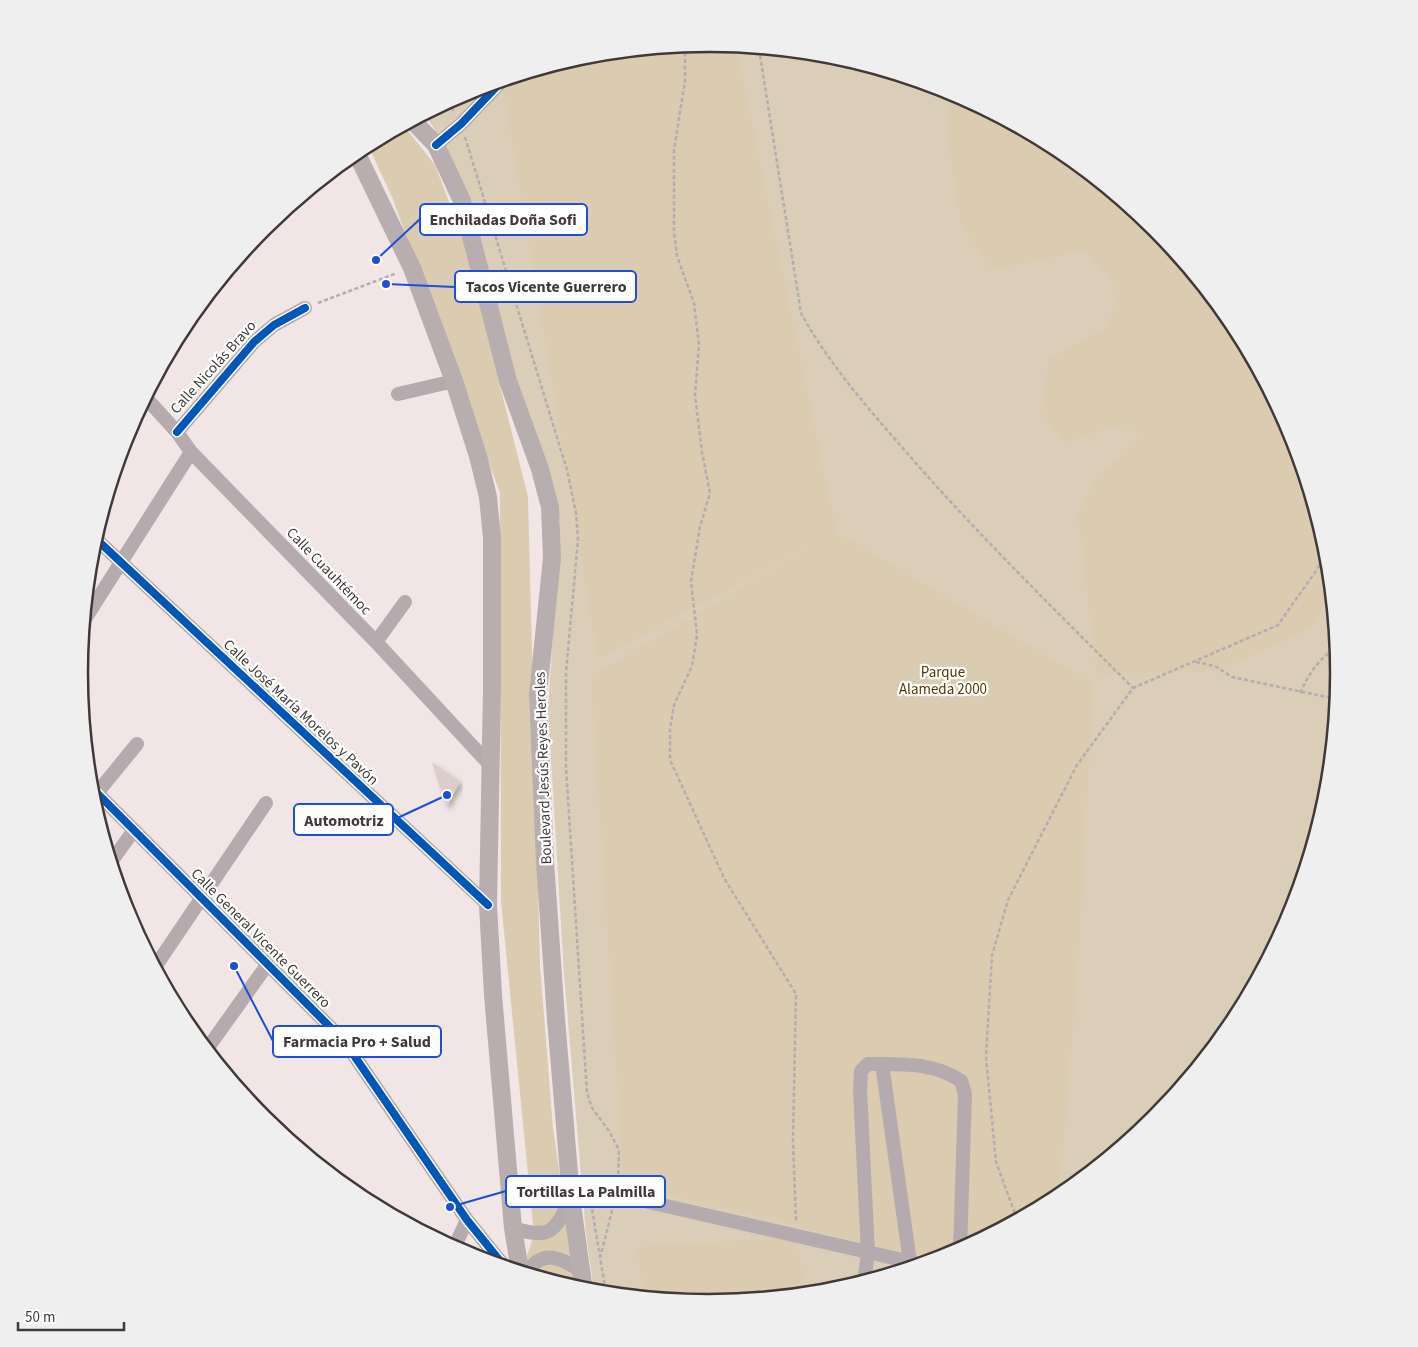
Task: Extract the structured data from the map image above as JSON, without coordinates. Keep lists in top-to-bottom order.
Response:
{
  "streets": {
    "main road": ["Boulevard Jesús Reyes Heroles"],
    "street": [
      "Calle Nicolás Bravo",
      "Calle Cuauhtémoc",
      "Calle José María Morelos y Pavón",
      "Calle General Vicente Guerrero"
    ]
  },
  "crossings": [
    ["Calle Nicolás Bravo", "Calle Cuauhtémoc"]
  ],
  "parks": ["Parque Alameda 2000"],
  "places": [
    "Enchiladas Doña Sofi",
    "Tacos Vicente Guerrero",
    "Automotriz",
    "Farmacia Pro + Salud",
    "Tortillas La Palmilla"
  ],
  "scale_bar": "50 m"
}
